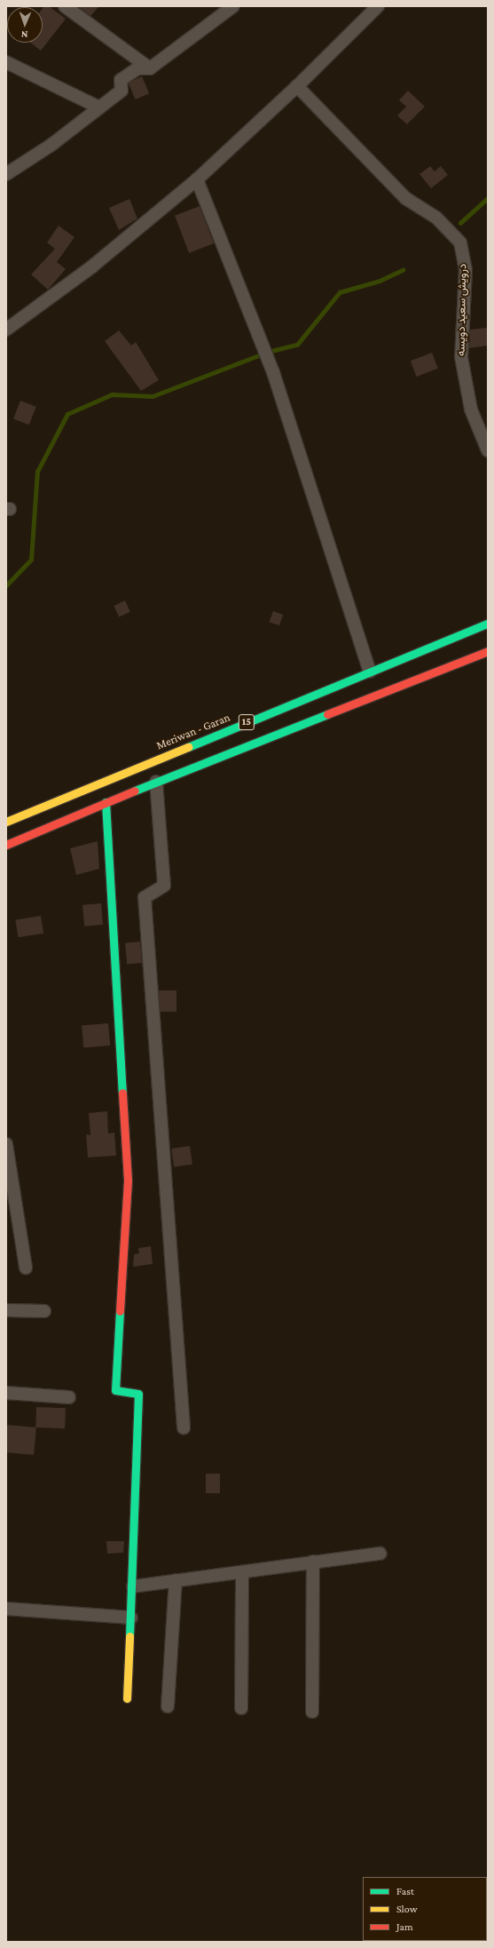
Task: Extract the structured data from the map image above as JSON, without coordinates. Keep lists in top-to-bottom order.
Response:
{
  "streets": {
    "main road": ["15", "Meriwan - Garan"],
    "street": ["درویش سعید دویسه"]
  },
  "legend": ["Fast", "Slow", "Jam"],
  "north": "bottom"
}
